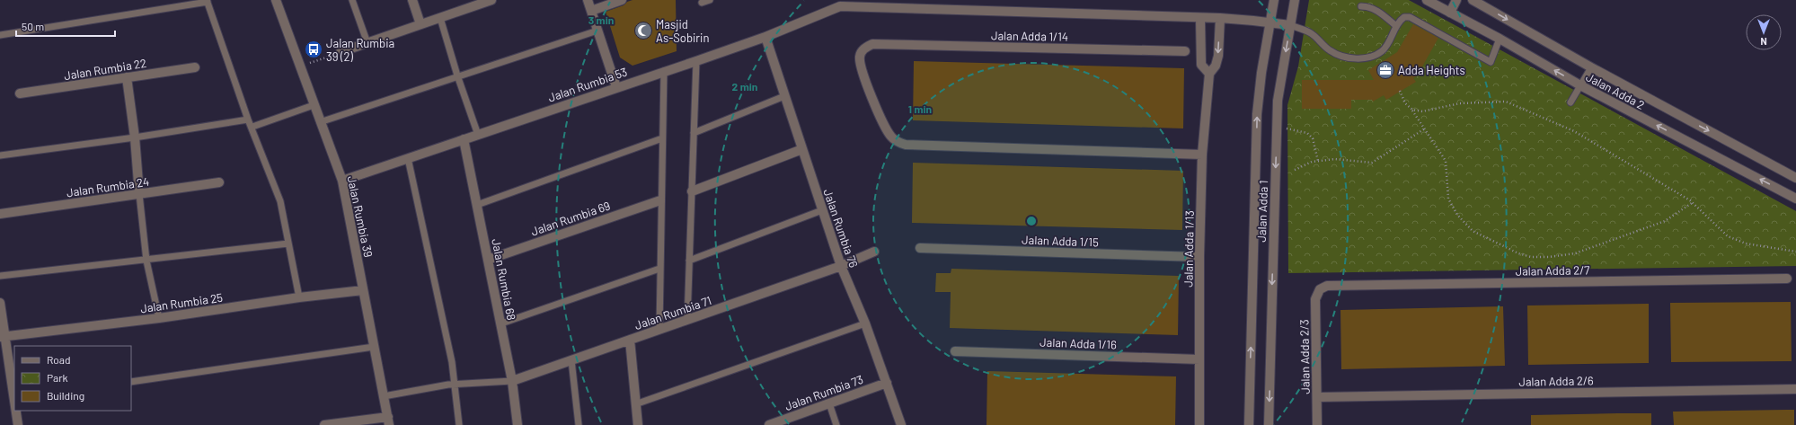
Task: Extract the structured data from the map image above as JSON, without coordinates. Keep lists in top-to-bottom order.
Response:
{
  "streets": {
    "street": [
      "Jalan Adda 1/14",
      "Jalan Rumbia 22",
      "Jalan Rumbia 53",
      "Jalan Adda 2",
      "Jalan Rumbia 24",
      "Jalan Adda 1",
      "Jalan Rumbia 39",
      "Jalan Rumbia 69",
      "Jalan Rumbia 76",
      "Jalan Adda 1/15",
      "Jalan Adda 1/13",
      "Jalan Adda 2/7",
      "Jalan Rumbia 68",
      "Jalan Rumbia 25",
      "Jalan Rumbia 71",
      "Jalan Adda 1/16",
      "Jalan Adda 2/3",
      "Jalan Adda 2/6",
      "Jalan Rumbia 73"
    ]
  },
  "crossings": [
    ["Jalan Adda 1/14", "Jalan Adda 1/13"],
    ["Jalan Rumbia 53", "Jalan Rumbia 39"],
    ["Jalan Rumbia 53", "Jalan Rumbia 76"],
    ["Jalan Rumbia 53", "Jalan Rumbia 68"],
    ["Jalan Rumbia 39", "Jalan Rumbia 25"],
    ["Jalan Rumbia 69", "Jalan Rumbia 68"],
    ["Jalan Rumbia 76", "Jalan Rumbia 71"],
    ["Jalan Rumbia 76", "Jalan Rumbia 73"],
    ["Jalan Adda 1/15", "Jalan Adda 1/13"],
    ["Jalan Adda 1/13", "Jalan Adda 1/16"],
    ["Jalan Adda 2/7", "Jalan Adda 2/3"],
    ["Jalan Rumbia 68", "Jalan Rumbia 71"],
    ["Jalan Adda 2/3", "Jalan Adda 2/6"]
  ],
  "places": {
    "mosque": ["Masjid As-Sobirin"],
    "bus stop": ["Jalan Rumbia 39 (2)"],
    "office": ["Adda Heights"]
  },
  "legend": ["Road", "Park", "Building"],
  "scale_bar": "50 m",
  "north": "bottom",
  "rings": ["3 min", "2 min", "1 min"]
}
